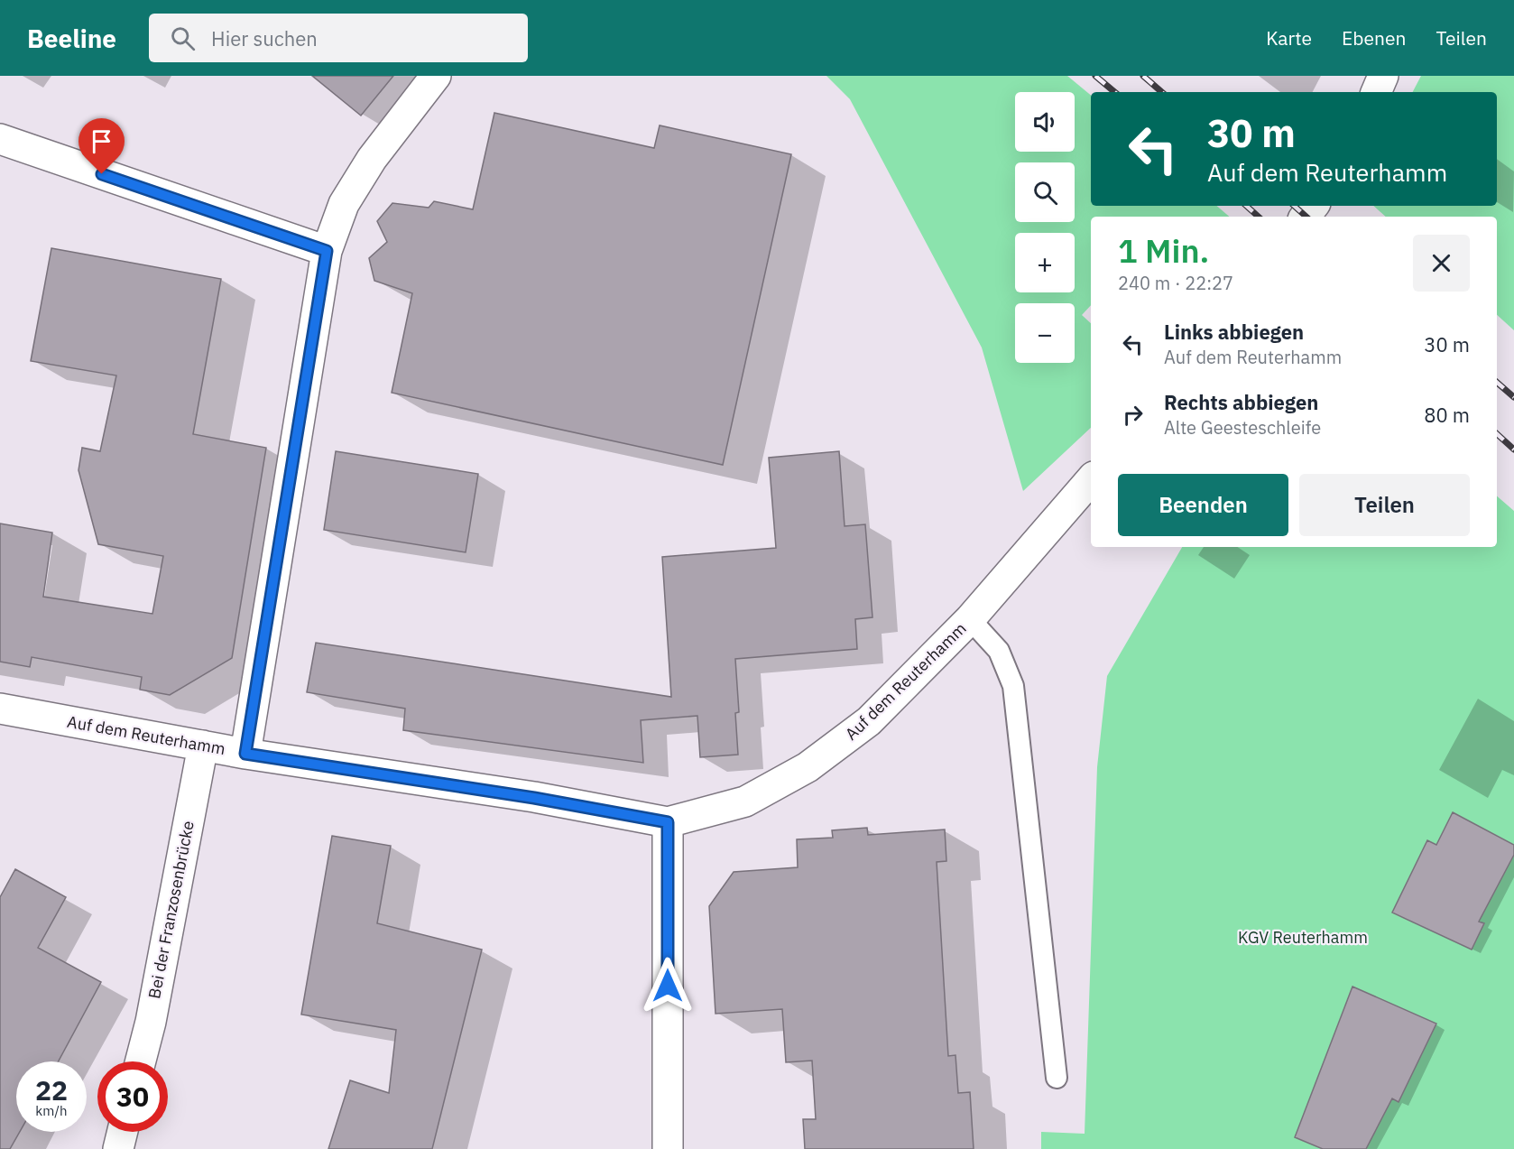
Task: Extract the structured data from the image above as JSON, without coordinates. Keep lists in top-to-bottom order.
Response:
{
  "streets": {
    "street": ["Auf dem Reuterhamm", "Bei der Franzosenbrücke"]
  },
  "crossings": [
    ["Auf dem Reuterhamm", "Bei der Franzosenbrücke"]
  ],
  "parks": ["KGV Reuterhamm"],
  "page": {
    "header": "Beeline",
    "search": "Hier suchen",
    "nav": ["Karte", "Ebenen", "Teilen"],
    "map_buttons": ["+", "−"],
    "turn": ["30 m", "Auf dem Reuterhamm"],
    "heading": ["1 Min.", "240 m · 22:27"],
    "list": [
      {
        "name": "Links abbiegen",
        "note": "Auf dem Reuterhamm",
        "value": "30 m"
      },
      {
        "name": "Rechts abbiegen",
        "note": "Alte Geesteschleife",
        "value": "80 m"
      }
    ],
    "buttons": ["Beenden", "Teilen"],
    "speed": "22 km/h",
    "limit": "30"
  }
}
